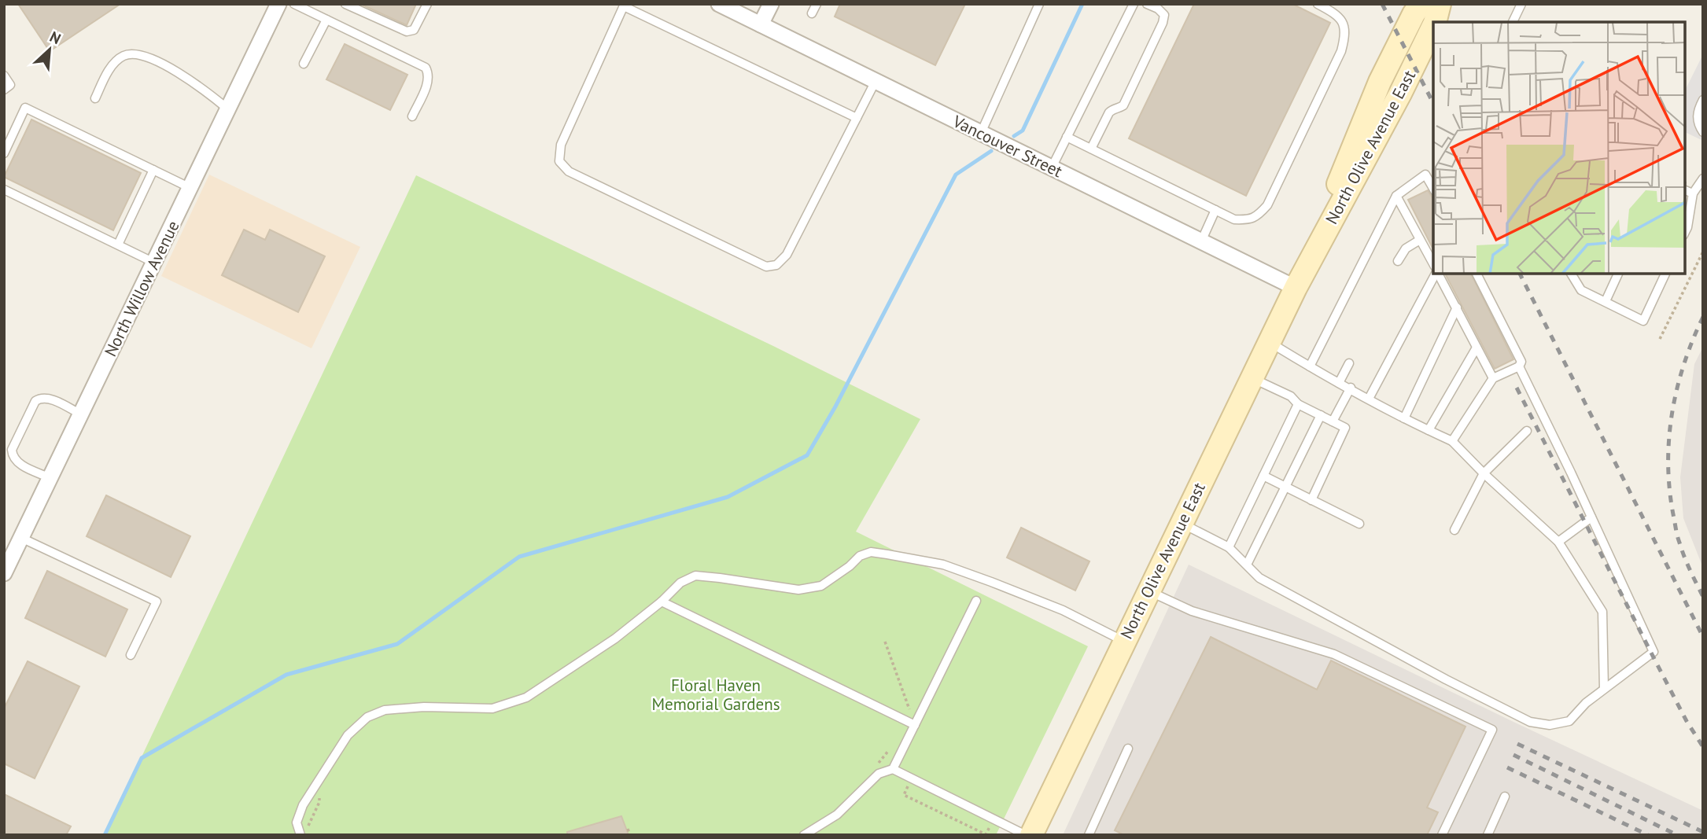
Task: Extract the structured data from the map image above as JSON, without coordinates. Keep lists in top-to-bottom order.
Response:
{
  "streets": {
    "street": ["Vancouver Street", "North Olive Avenue East", "North Willow Avenue"]
  },
  "crossings": [
    ["Vancouver Street", "North Olive Avenue East"]
  ],
  "parks": ["Floral Haven Memorial Gardens"],
  "north": "top right"
}
